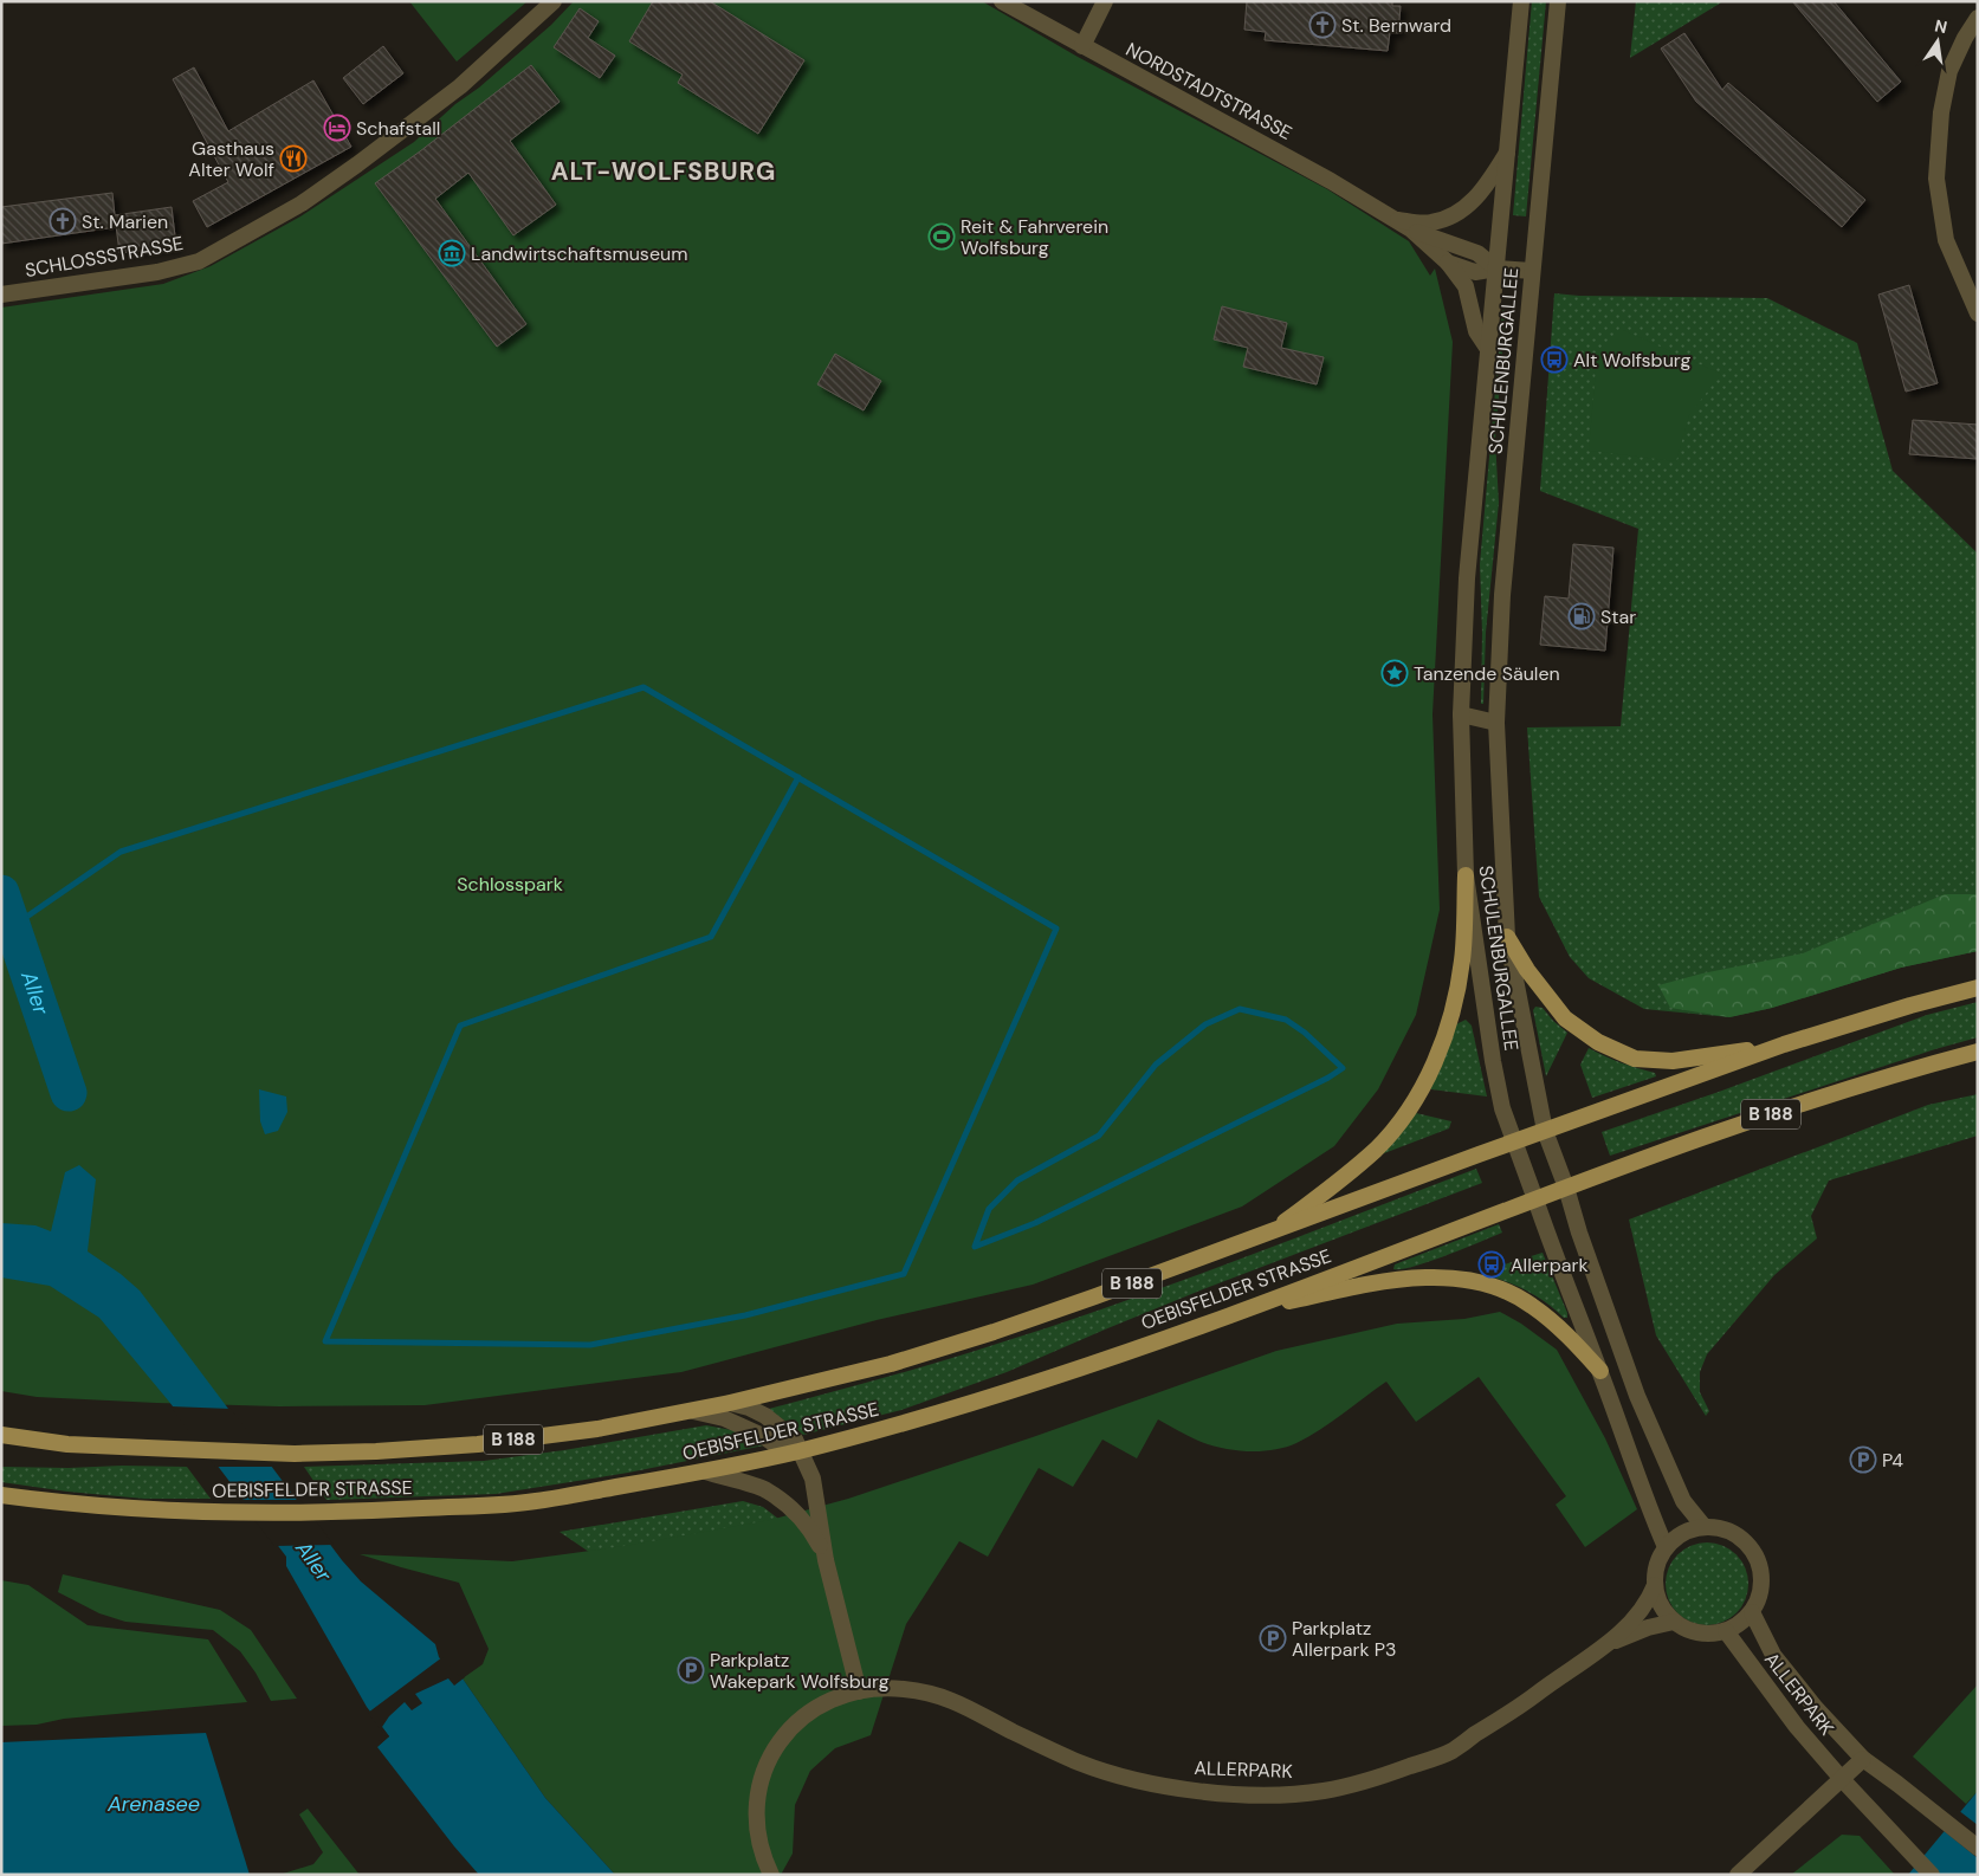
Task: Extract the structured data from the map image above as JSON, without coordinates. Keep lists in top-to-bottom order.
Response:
{
  "streets": {
    "main road": ["B 188", "OEBISFELDER STRASSE"],
    "street": [
      "NORDSTADTSTRASSE",
      "SCHLOSSSTRASSE",
      "SCHULENBURGALLEE",
      "ALLERPARK"
    ]
  },
  "crossings": [
    ["NORDSTADTSTRASSE", "SCHULENBURGALLEE"],
    ["SCHULENBURGALLEE", "B 188"],
    ["SCHULENBURGALLEE", "OEBISFELDER STRASSE"],
    ["B 188", "OEBISFELDER STRASSE"]
  ],
  "districts": ["ALT-WOLFSBURG"],
  "water": ["Aller", "Arenasee"],
  "parks": ["Schlosspark"],
  "places": {
    "church": ["St. Bernward", "St. Marien"],
    "hotel": ["Schafstall"],
    "restaurant": ["Gasthaus Alter Wolf"],
    "sports": ["Reit & Fahrverein Wolfsburg"],
    "museum": ["Landwirtschaftsmuseum"],
    "bus stop": ["Alt Wolfsburg", "Allerpark"],
    "fuel station": ["Star"],
    "place": ["Tanzende Säulen"],
    "parking": ["P4", "Parkplatz Allerpark P3", "Parkplatz Wakepark Wolfsburg"]
  },
  "north": "top"
}
